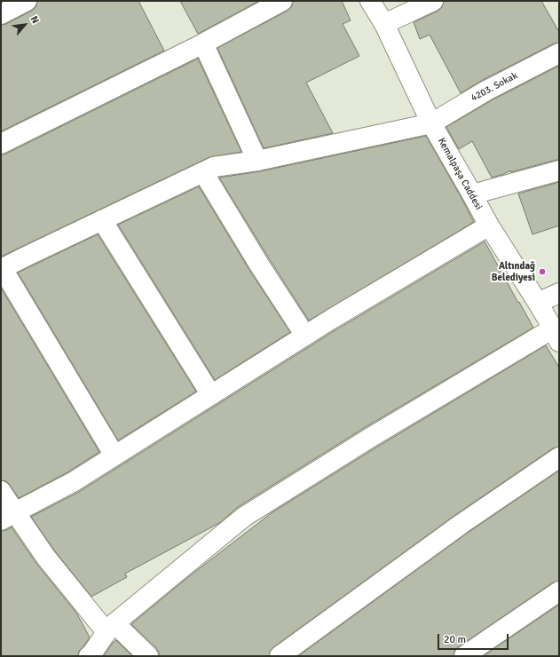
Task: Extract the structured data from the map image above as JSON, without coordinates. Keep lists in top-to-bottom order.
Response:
{
  "streets": {
    "street": ["4203. Sokak", "Kemalpaşa Caddesi"]
  },
  "crossings": [
    ["4203. Sokak", "Kemalpaşa Caddesi"]
  ],
  "places": ["Altındağ Belediyesi"],
  "scale_bar": "20 m",
  "north": "top right"
}
